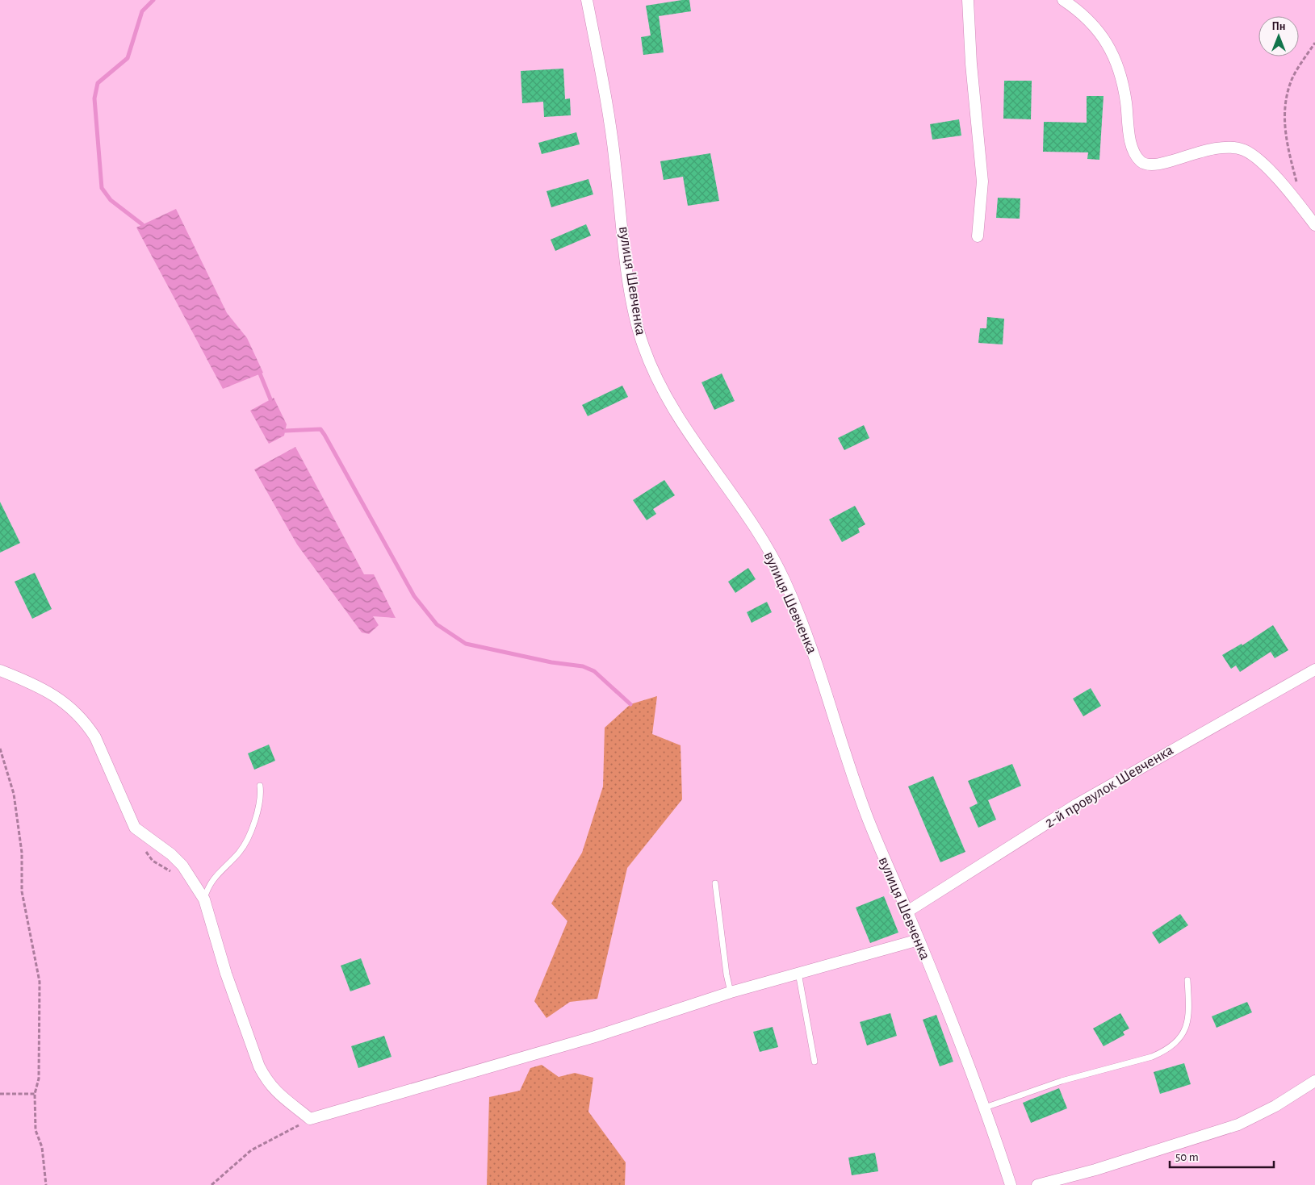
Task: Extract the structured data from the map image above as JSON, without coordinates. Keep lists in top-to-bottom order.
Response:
{
  "streets": {
    "street": ["вулиця Шевченка", "2-й провулок Шевченка"]
  },
  "crossings": [
    ["вулиця Шевченка", "2-й провулок Шевченка"]
  ],
  "scale_bar": "50 m",
  "north": "top"
}
